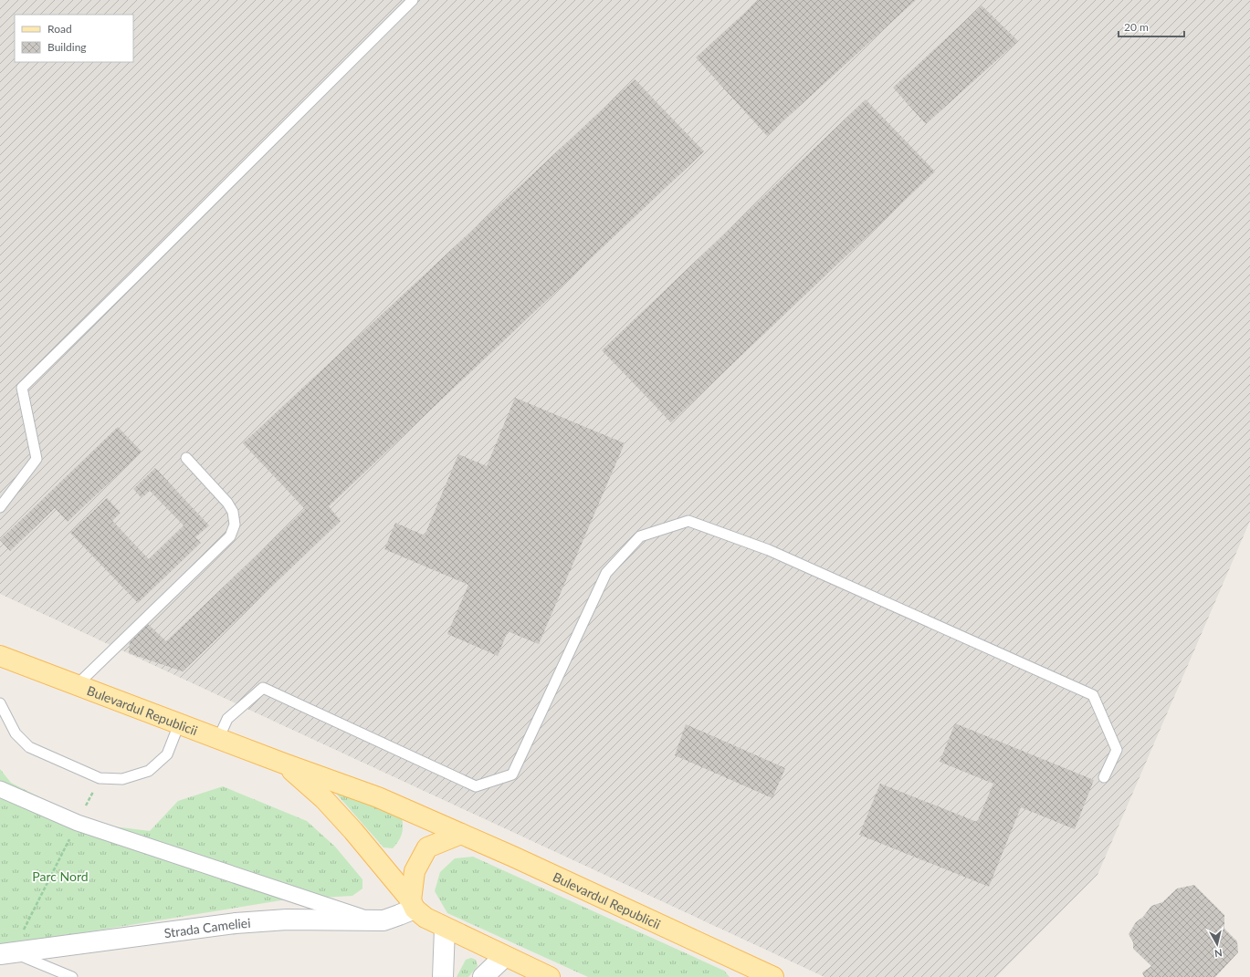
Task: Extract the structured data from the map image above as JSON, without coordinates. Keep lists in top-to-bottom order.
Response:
{
  "streets": {
    "main road": ["Bulevardul Republicii"],
    "street": ["Strada Cameliei"]
  },
  "crossings": [
    ["Bulevardul Republicii", "Strada Cameliei"]
  ],
  "parks": ["Parc Nord"],
  "legend": ["Road", "Building"],
  "scale_bar": "20 m",
  "north": "bottom"
}
